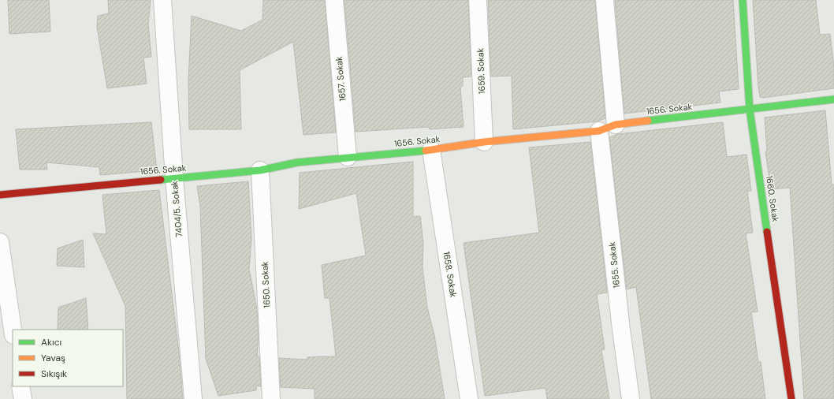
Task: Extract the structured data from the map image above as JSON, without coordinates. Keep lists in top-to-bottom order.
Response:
{
  "streets": {
    "street": [
      "1659. Sokak",
      "1657. Sokak",
      "1656. Sokak",
      "1660. Sokak",
      "7404/5. Sokak",
      "1655. Sokak",
      "1658. Sokak",
      "1650. Sokak"
    ]
  },
  "crossings": [
    ["1659. Sokak", "1656. Sokak"],
    ["1657. Sokak", "1656. Sokak"],
    ["1656. Sokak", "1660. Sokak"],
    ["1656. Sokak", "7404/5. Sokak"],
    ["1656. Sokak", "1655. Sokak"],
    ["1656. Sokak", "1658. Sokak"],
    ["1656. Sokak", "1650. Sokak"]
  ],
  "legend": ["Akıcı", "Yavaş", "Sıkışık"]
}
